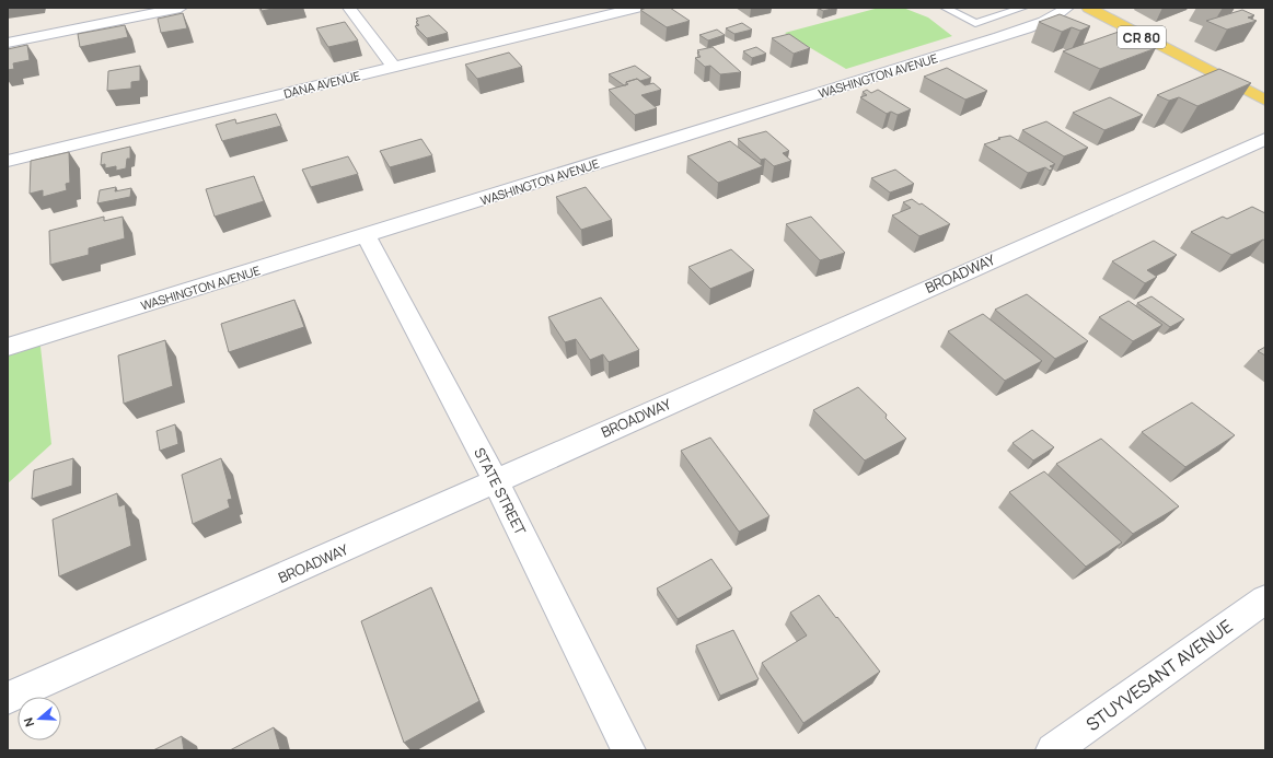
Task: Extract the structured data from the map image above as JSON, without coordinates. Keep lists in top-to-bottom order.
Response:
{
  "streets": {
    "main road": ["CR 80"],
    "street": [
      "WASHINGTON AVENUE",
      "DANA AVENUE",
      "BROADWAY",
      "STATE STREET",
      "STUYVESANT AVENUE"
    ]
  },
  "crossings": [
    ["WASHINGTON AVENUE", "STATE STREET"],
    ["BROADWAY", "STATE STREET"]
  ],
  "north": "left"
}
